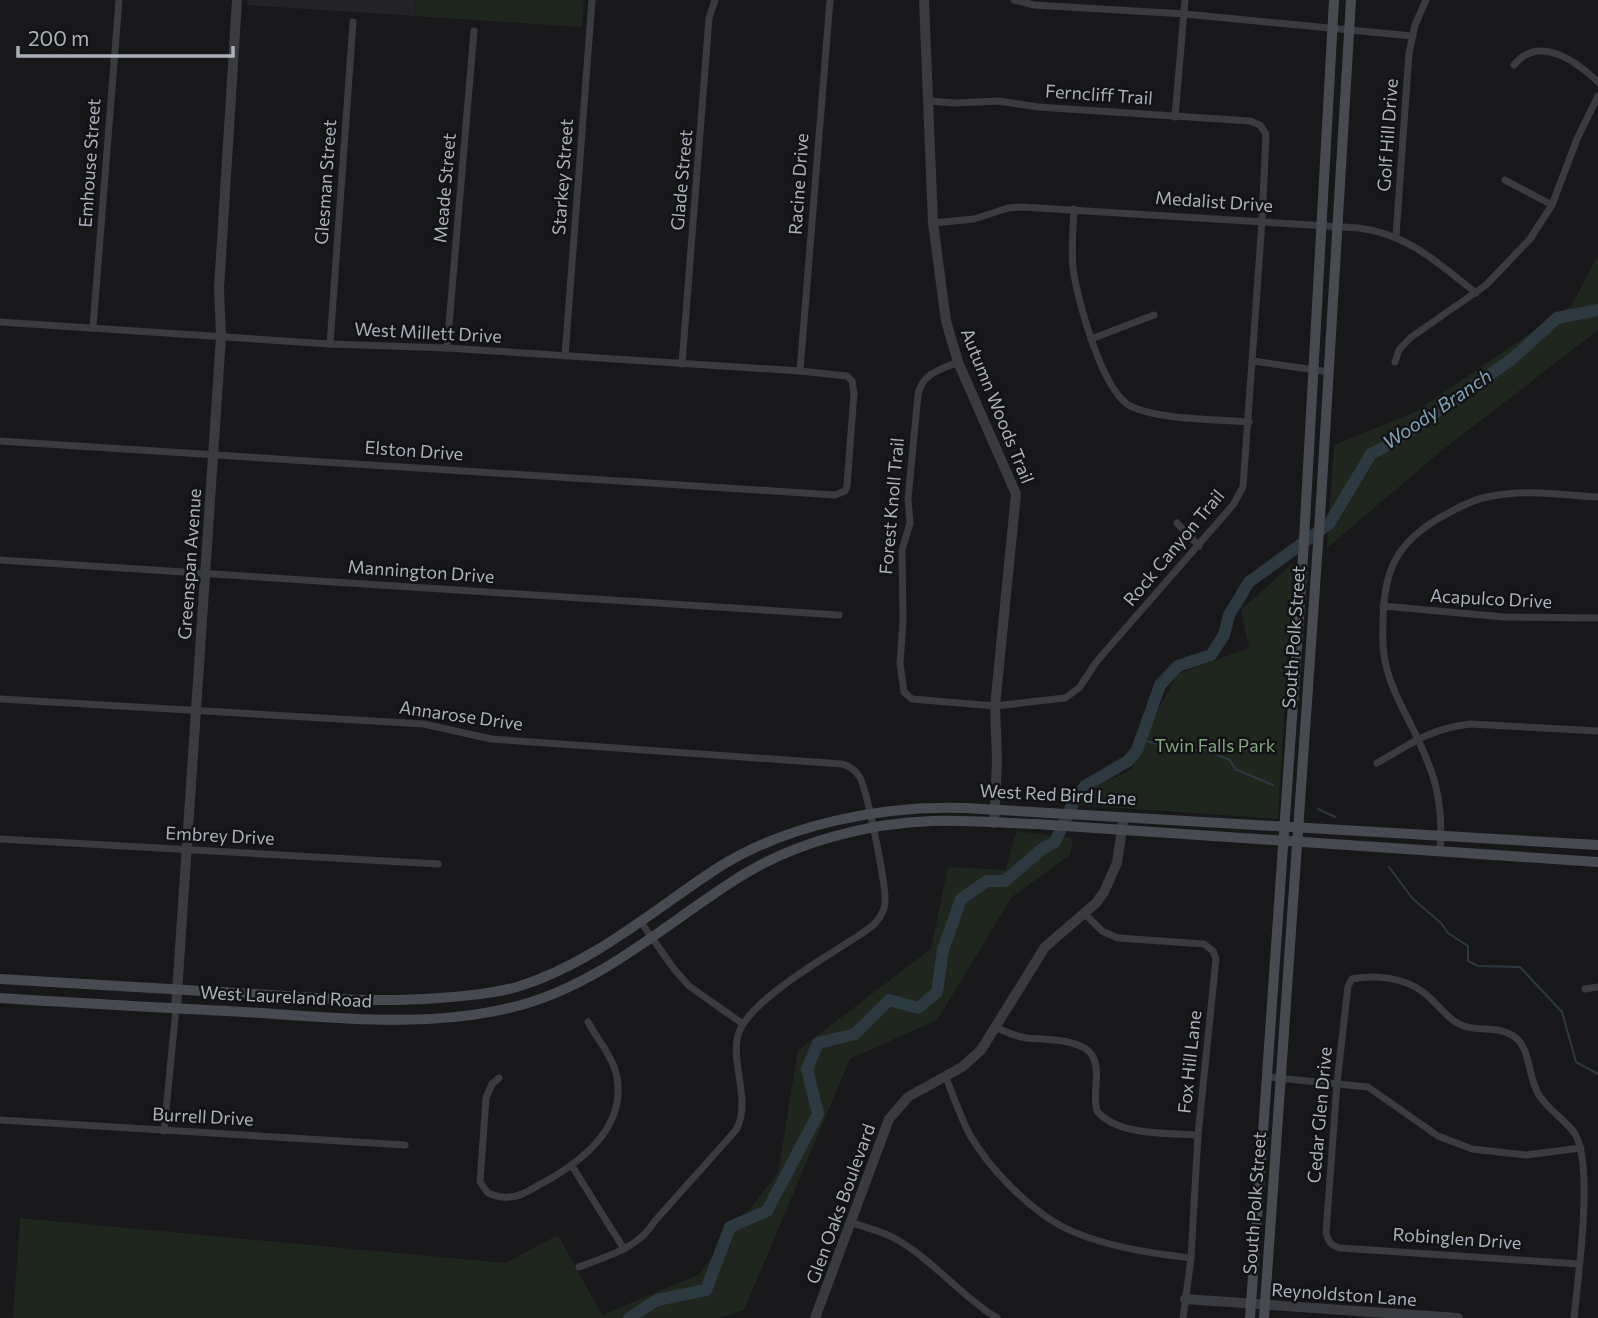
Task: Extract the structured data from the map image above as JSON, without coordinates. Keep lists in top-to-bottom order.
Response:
{
  "streets": {
    "main road": ["South Polk Street", "West Red Bird Lane", "West Laureland Road"],
    "street": [
      "Ferncliff Trail",
      "Golf Hill Drive",
      "Emhouse Street",
      "Starkey Street",
      "Glade Street",
      "Glesman Street",
      "Racine Drive",
      "Meade Street",
      "Medalist Drive",
      "West Millett Drive",
      "Autumn Woods Trail",
      "Elston Drive",
      "Forest Knoll Trail",
      "Rock Canyon Trail",
      "Greenspan Avenue",
      "Mannington Drive",
      "Acapulco Drive",
      "Annarose Drive",
      "Embrey Drive",
      "Fox Hill Lane",
      "Cedar Glen Drive",
      "Burrell Drive",
      "Glen Oaks Boulevard",
      "Robinglen Drive",
      "Reynoldston Lane"
    ]
  },
  "crossings": [
    ["Ferncliff Trail", "Autumn Woods Trail"],
    ["Ferncliff Trail", "Rock Canyon Trail"],
    ["Golf Hill Drive", "Medalist Drive"],
    ["Emhouse Street", "West Millett Drive"],
    ["Starkey Street", "West Millett Drive"],
    ["Glade Street", "West Millett Drive"],
    ["Glesman Street", "West Millett Drive"],
    ["Racine Drive", "West Millett Drive"],
    ["Meade Street", "West Millett Drive"],
    ["Medalist Drive", "Autumn Woods Trail"],
    ["Medalist Drive", "Rock Canyon Trail"],
    ["Medalist Drive", "South Polk Street"],
    ["West Millett Drive", "Elston Drive"],
    ["West Millett Drive", "Greenspan Avenue"],
    ["Autumn Woods Trail", "Forest Knoll Trail"],
    ["Autumn Woods Trail", "Rock Canyon Trail"],
    ["Autumn Woods Trail", "West Red Bird Lane"],
    ["Elston Drive", "Greenspan Avenue"],
    ["Forest Knoll Trail", "Rock Canyon Trail"],
    ["Greenspan Avenue", "Mannington Drive"],
    ["Greenspan Avenue", "Annarose Drive"],
    ["Greenspan Avenue", "Embrey Drive"],
    ["Greenspan Avenue", "West Laureland Road"],
    ["Greenspan Avenue", "Burrell Drive"],
    ["South Polk Street", "West Red Bird Lane"],
    ["South Polk Street", "Reynoldston Lane"],
    ["Annarose Drive", "West Red Bird Lane"],
    ["West Red Bird Lane", "West Laureland Road"],
    ["West Red Bird Lane", "Glen Oaks Boulevard"],
    ["Fox Hill Lane", "Glen Oaks Boulevard"],
    ["Fox Hill Lane", "Reynoldston Lane"],
    ["Cedar Glen Drive", "Robinglen Drive"]
  ],
  "water": ["Woody Branch"],
  "parks": ["Twin Falls Park"],
  "scale_bar": "200 m"
}
